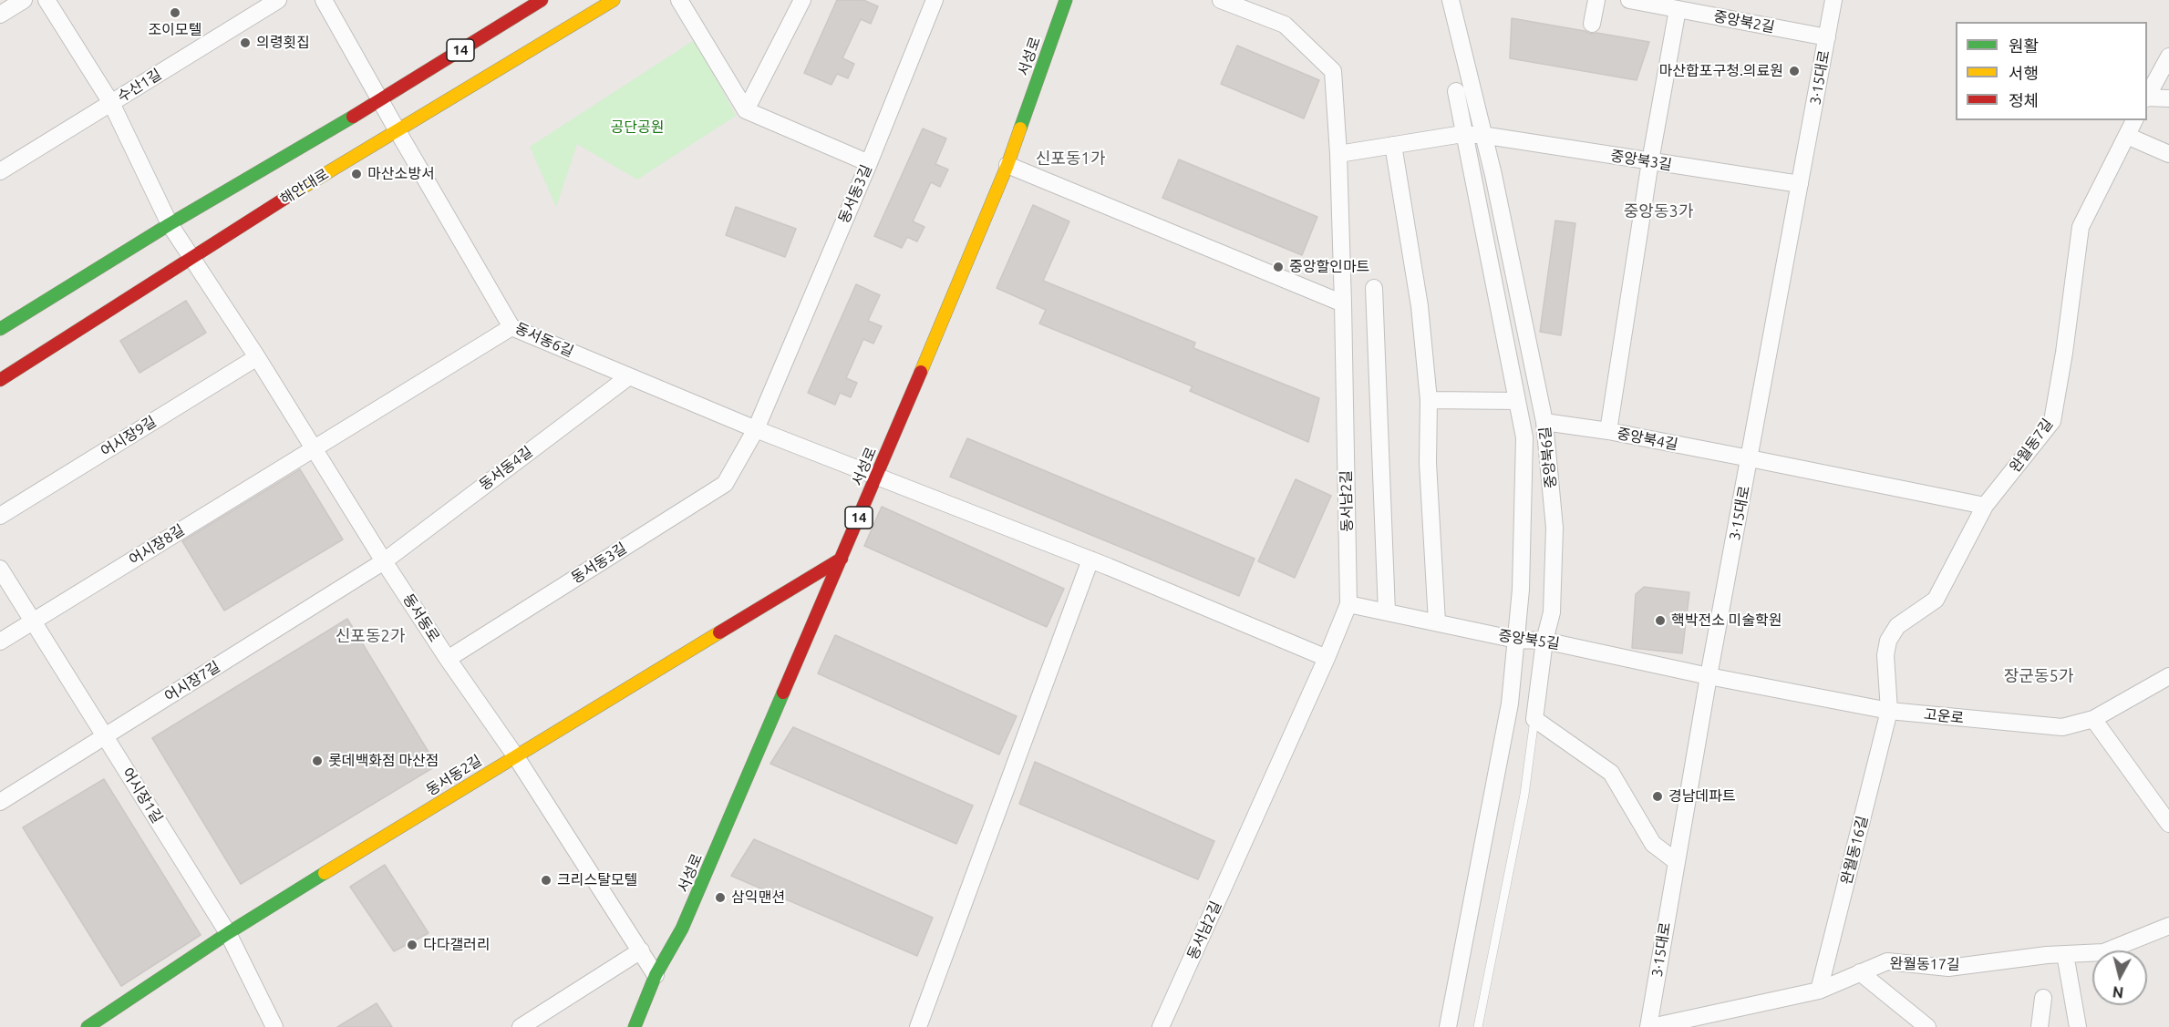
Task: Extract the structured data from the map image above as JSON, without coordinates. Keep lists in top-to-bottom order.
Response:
{
  "streets": {
    "main road": [
      "14",
      "서성로",
      "해안대로",
      "동서동2길"
    ],
    "street": [
      "중앙북2길",
      "3·15대로",
      "수산1길",
      "중앙북3길",
      "동서동3길",
      "동서동6길",
      "어시장9길",
      "중앙북4길",
      "완월동7길",
      "중앙북6길",
      "동서동4길",
      "동서남2길",
      "어시장8길",
      "동서동로",
      "중앙북5길",
      "어시장7길",
      "고운로",
      "어시장1길",
      "완월동16길",
      "완월동17길"
    ]
  },
  "crossings": [
    ["중앙북2길", "3·15대로"],
    ["14", "동서동6길"],
    ["서성로", "동서동6길"],
    ["서성로", "동서동로"],
    ["서성로", "동서동2길"],
    ["3·15대로", "중앙북3길"],
    ["3·15대로", "중앙북4길"],
    ["3·15대로", "중앙북5길"],
    ["3·15대로", "고운로"],
    ["3·15대로", "완월동17길"],
    ["수산1길", "동서동로"],
    ["중앙북3길", "중앙북6길"],
    ["중앙북3길", "동서남2길"],
    ["해안대로", "동서동6길"],
    ["해안대로", "동서동로"],
    ["동서동3길", "동서동6길"],
    ["동서동3길", "동서동로"],
    ["동서동6길", "동서동4길"],
    ["동서동6길", "동서남2길"],
    ["동서동6길", "어시장8길"],
    ["어시장9길", "동서동로"],
    ["중앙북4길", "완월동7길"],
    ["중앙북4길", "중앙북6길"],
    ["완월동7길", "고운로"],
    ["완월동7길", "완월동16길"],
    ["중앙북6길", "중앙북5길"],
    ["동서동4길", "동서동로"],
    ["동서동4길", "어시장7길"],
    ["동서남2길", "중앙북5길"],
    ["어시장8길", "동서동로"],
    ["어시장8길", "어시장1길"],
    ["동서동로", "어시장7길"],
    ["동서동로", "동서동2길"],
    ["중앙북5길", "고운로"],
    ["어시장7길", "어시장1길"],
    ["고운로", "완월동16길"],
    ["동서동2길", "어시장1길"],
    ["완월동16길", "완월동17길"]
  ],
  "districts": [
    "신포동1가",
    "중앙동3가",
    "신포동2가",
    "장군동5가"
  ],
  "parks": ["공단공원"],
  "places": [
    "조이모텔",
    "의령횟집",
    "마산합포구청.의료원",
    "마산소방서",
    "중앙할인마트",
    "핵박전소 미술학원",
    "롯데백화점 마산점",
    "경남데파트",
    "크리스탈모텔",
    "삼익맨션",
    "다다갤러리"
  ],
  "legend": ["원활", "서행", "정체"],
  "north": "bottom"
}
